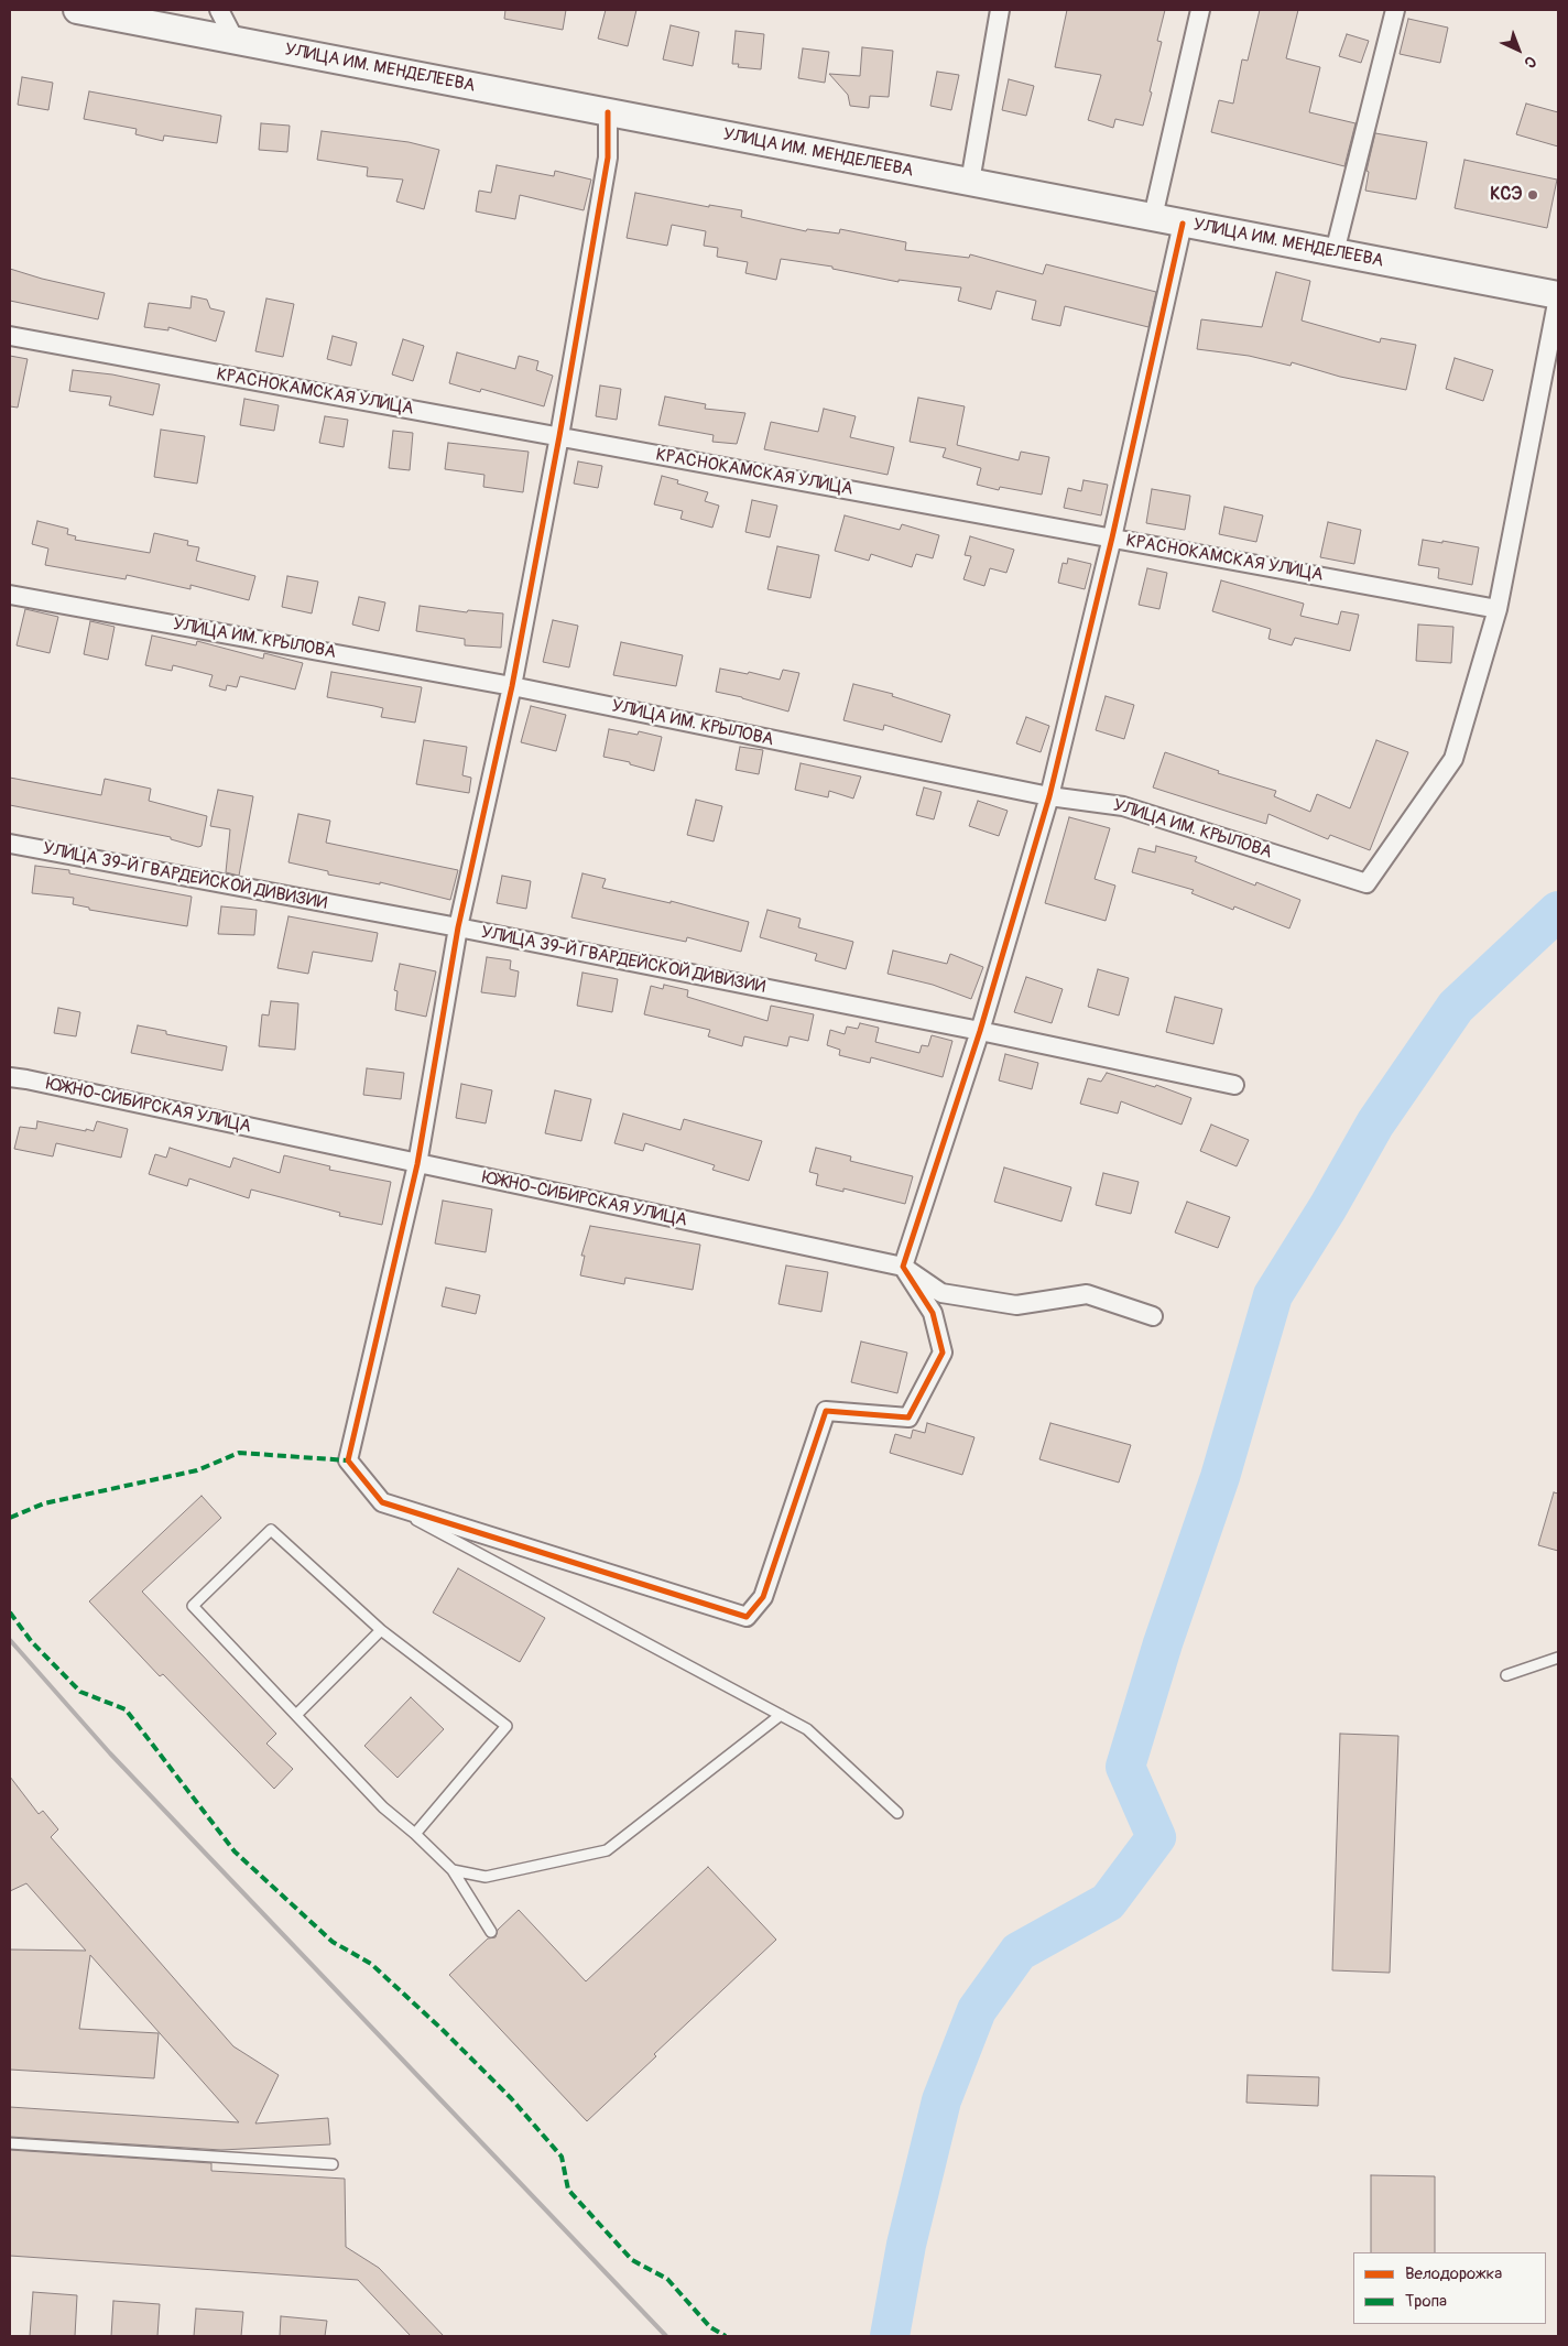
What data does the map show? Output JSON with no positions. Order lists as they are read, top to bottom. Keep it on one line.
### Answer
{"streets":{"main road":["УЛИЦА ИМ. МЕНДЕЛЕЕВА"],"street":["КРАСНОКАМСКАЯ УЛИЦА","УЛИЦА ИМ. КРЫЛОВА","УЛИЦА 39-Й ГВАРДЕЙСКОЙ ДИВИЗИИ","ЮЖНО-СИБИРСКАЯ УЛИЦА"]},"crossings":[["КРАСНОКАМСКАЯ УЛИЦА","УЛИЦА ИМ. КРЫЛОВА"]],"places":["КСЭ"],"legend":["Велодорожка","Тропа"],"north":"bottom right"}
